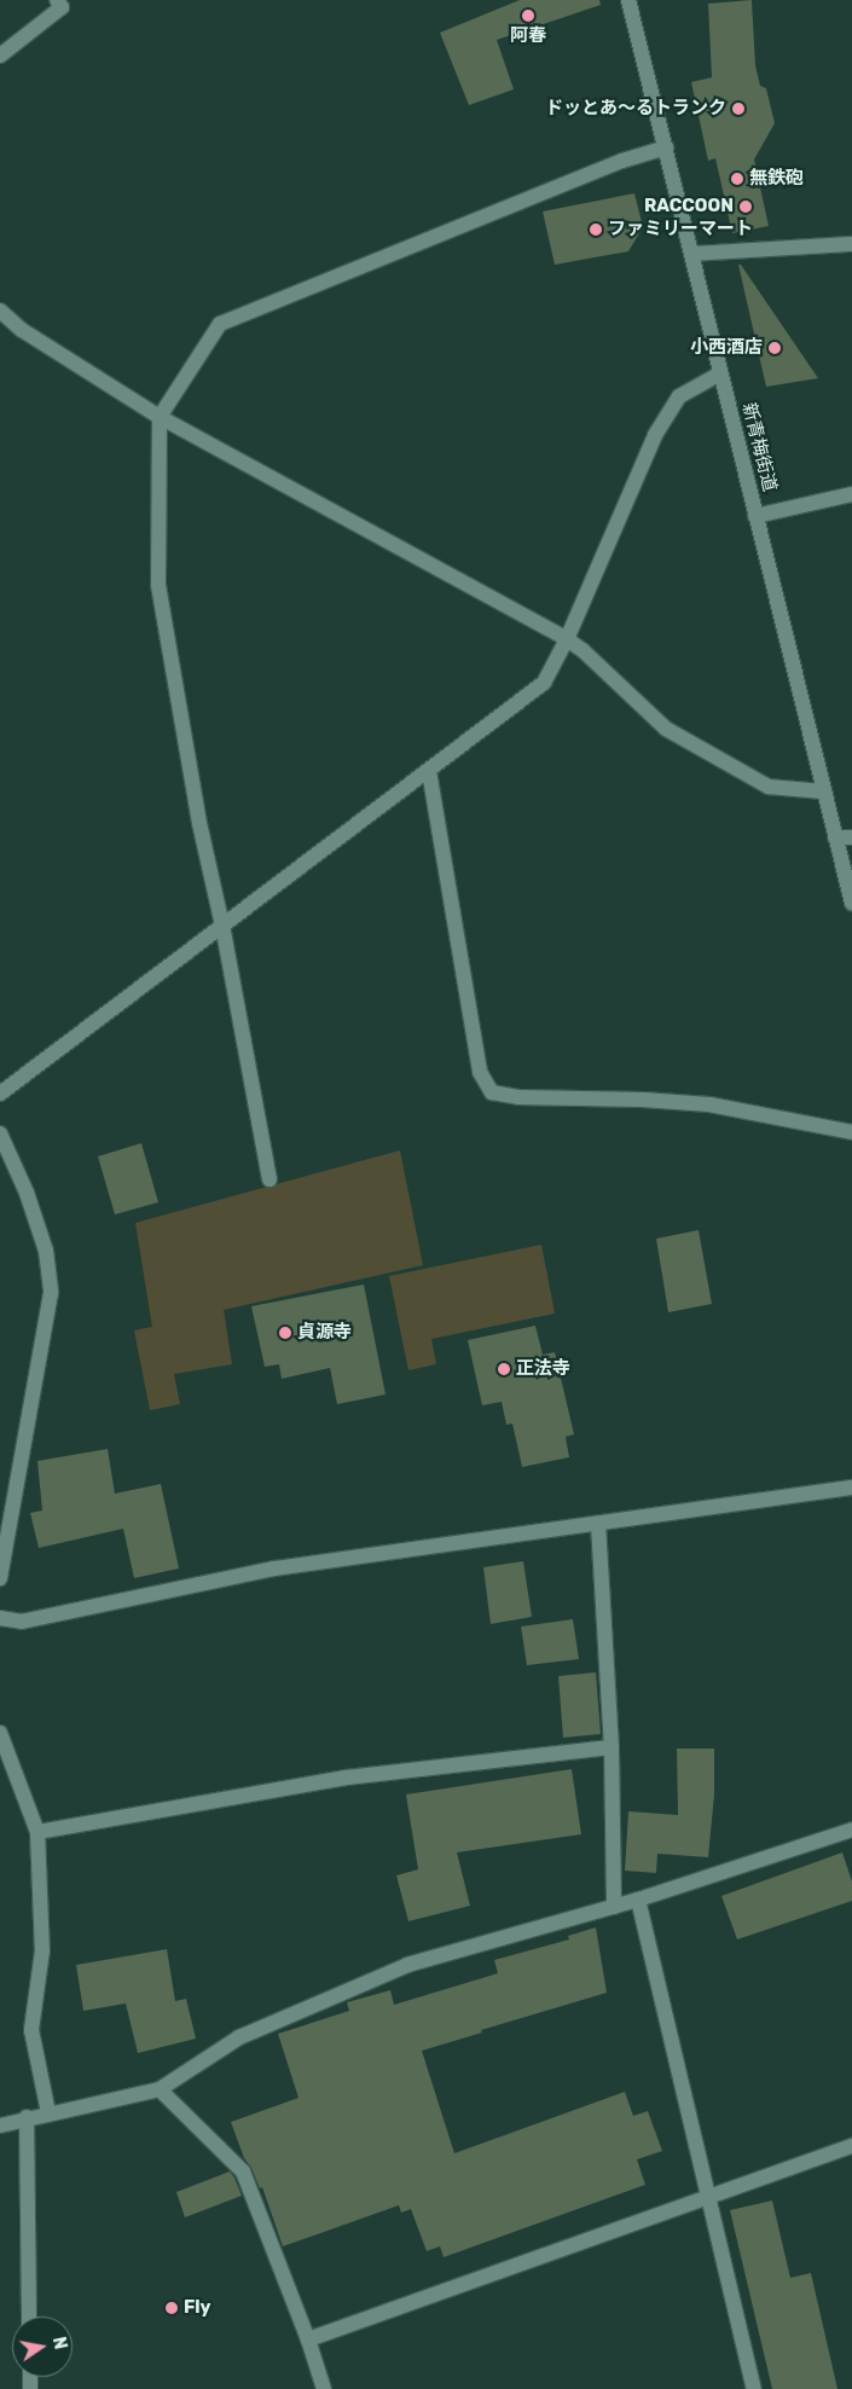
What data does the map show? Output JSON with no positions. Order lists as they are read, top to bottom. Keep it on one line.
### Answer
{"streets":{"street":["新青梅街道"]},"places":["阿春","ドッとあ～るトランク","無鉄砲","RACCOON","ファミリーマート","小西酒店","貞源寺","正法寺","Fly"],"north":"right"}
